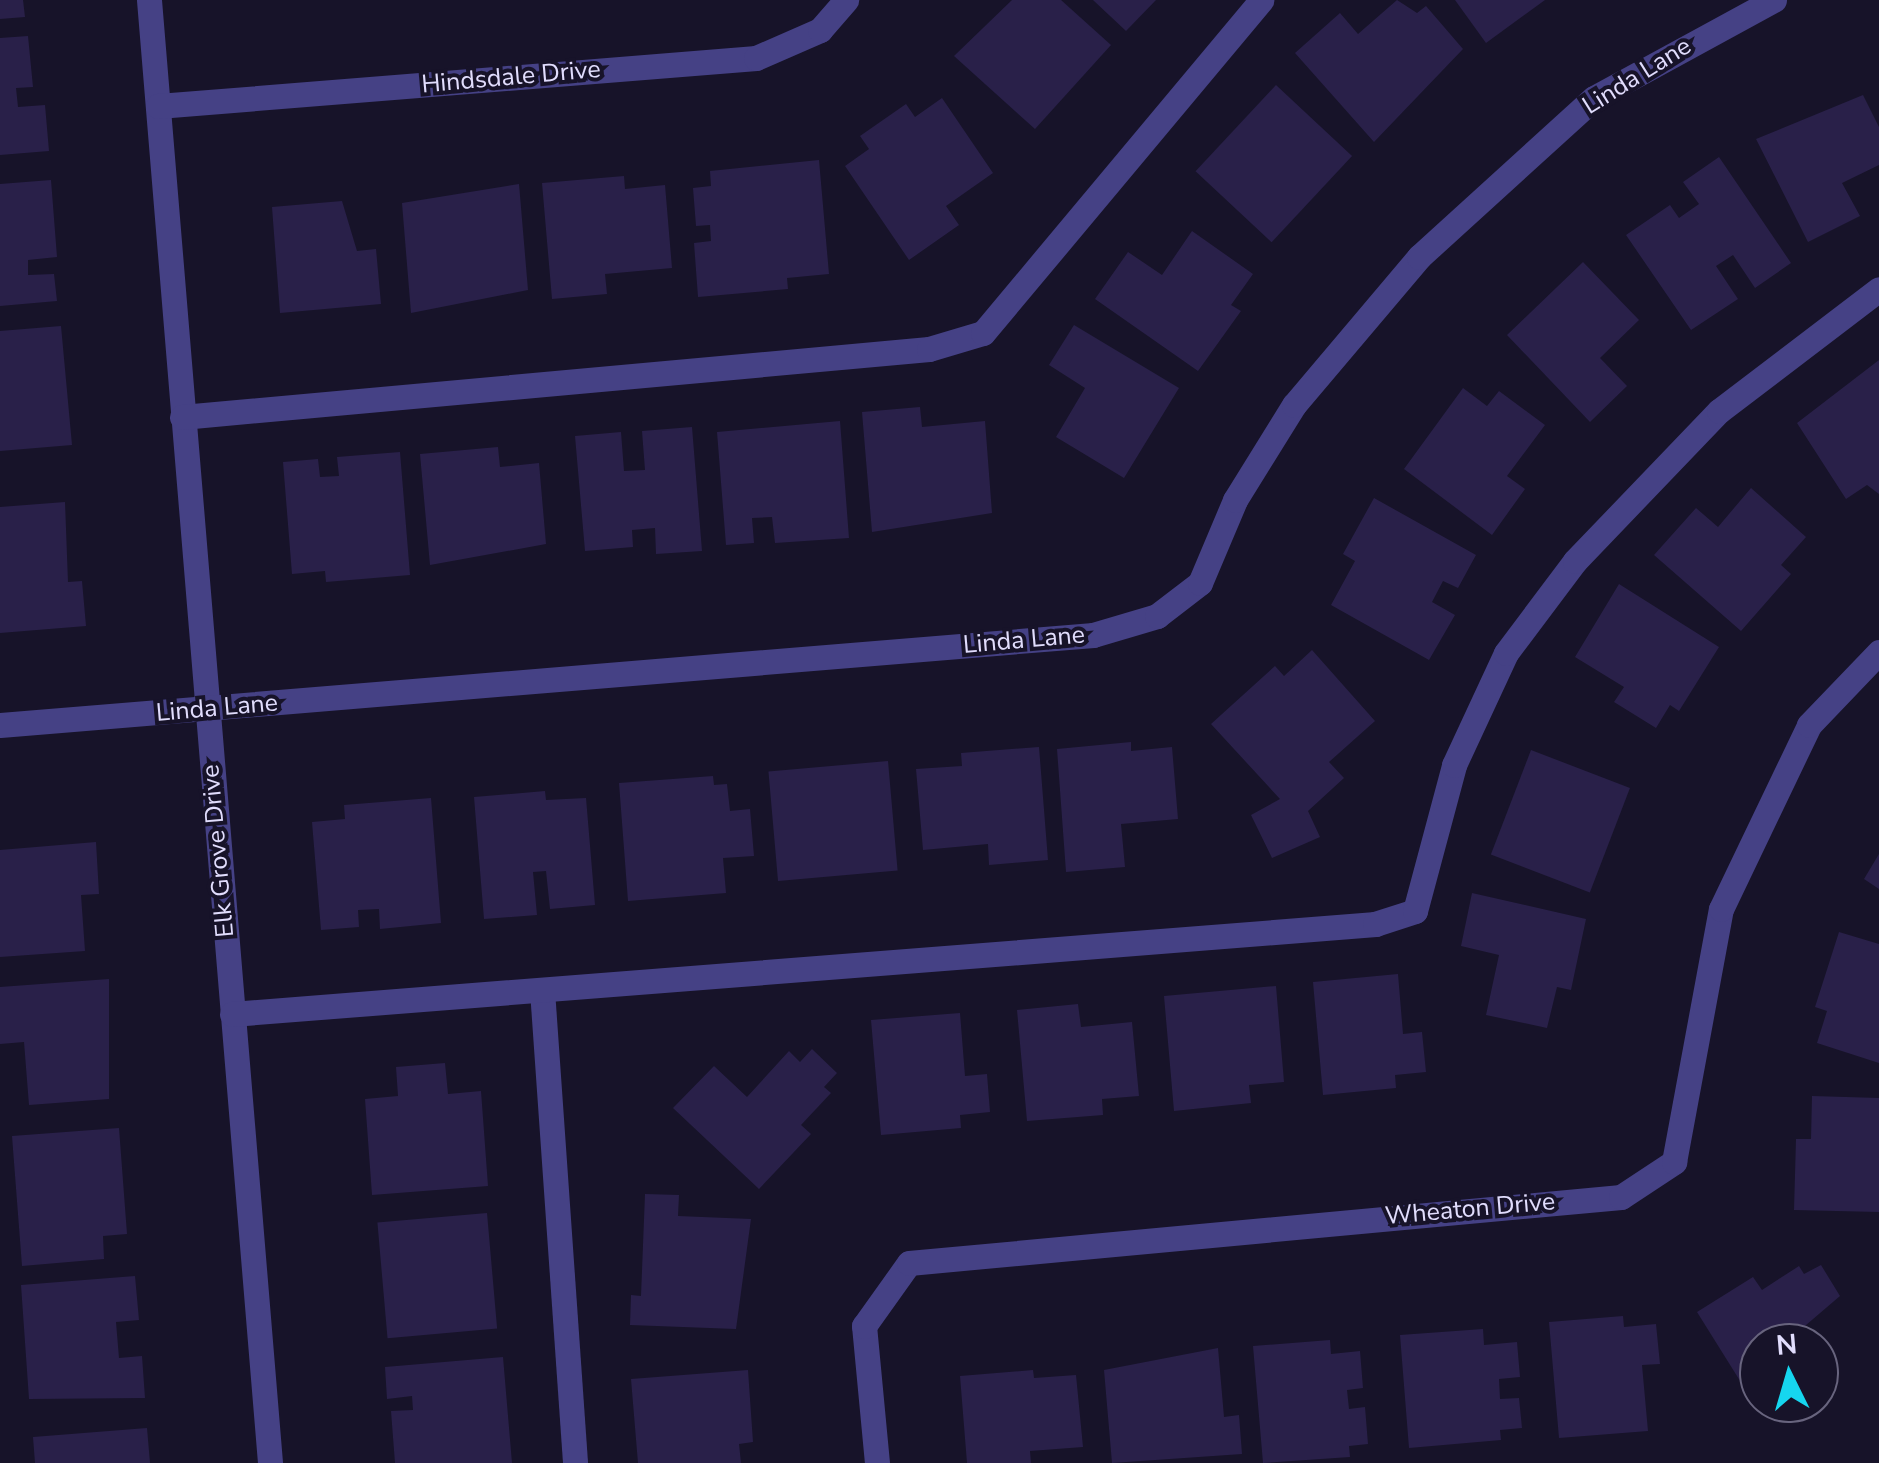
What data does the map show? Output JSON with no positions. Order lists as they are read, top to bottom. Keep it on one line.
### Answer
{"streets":{"street":["Linda Lane","Hindsdale Drive","Elk Grove Drive","Wheaton Drive"]},"crossings":[["Linda Lane","Elk Grove Drive"],["Hindsdale Drive","Elk Grove Drive"]],"north":"top"}
